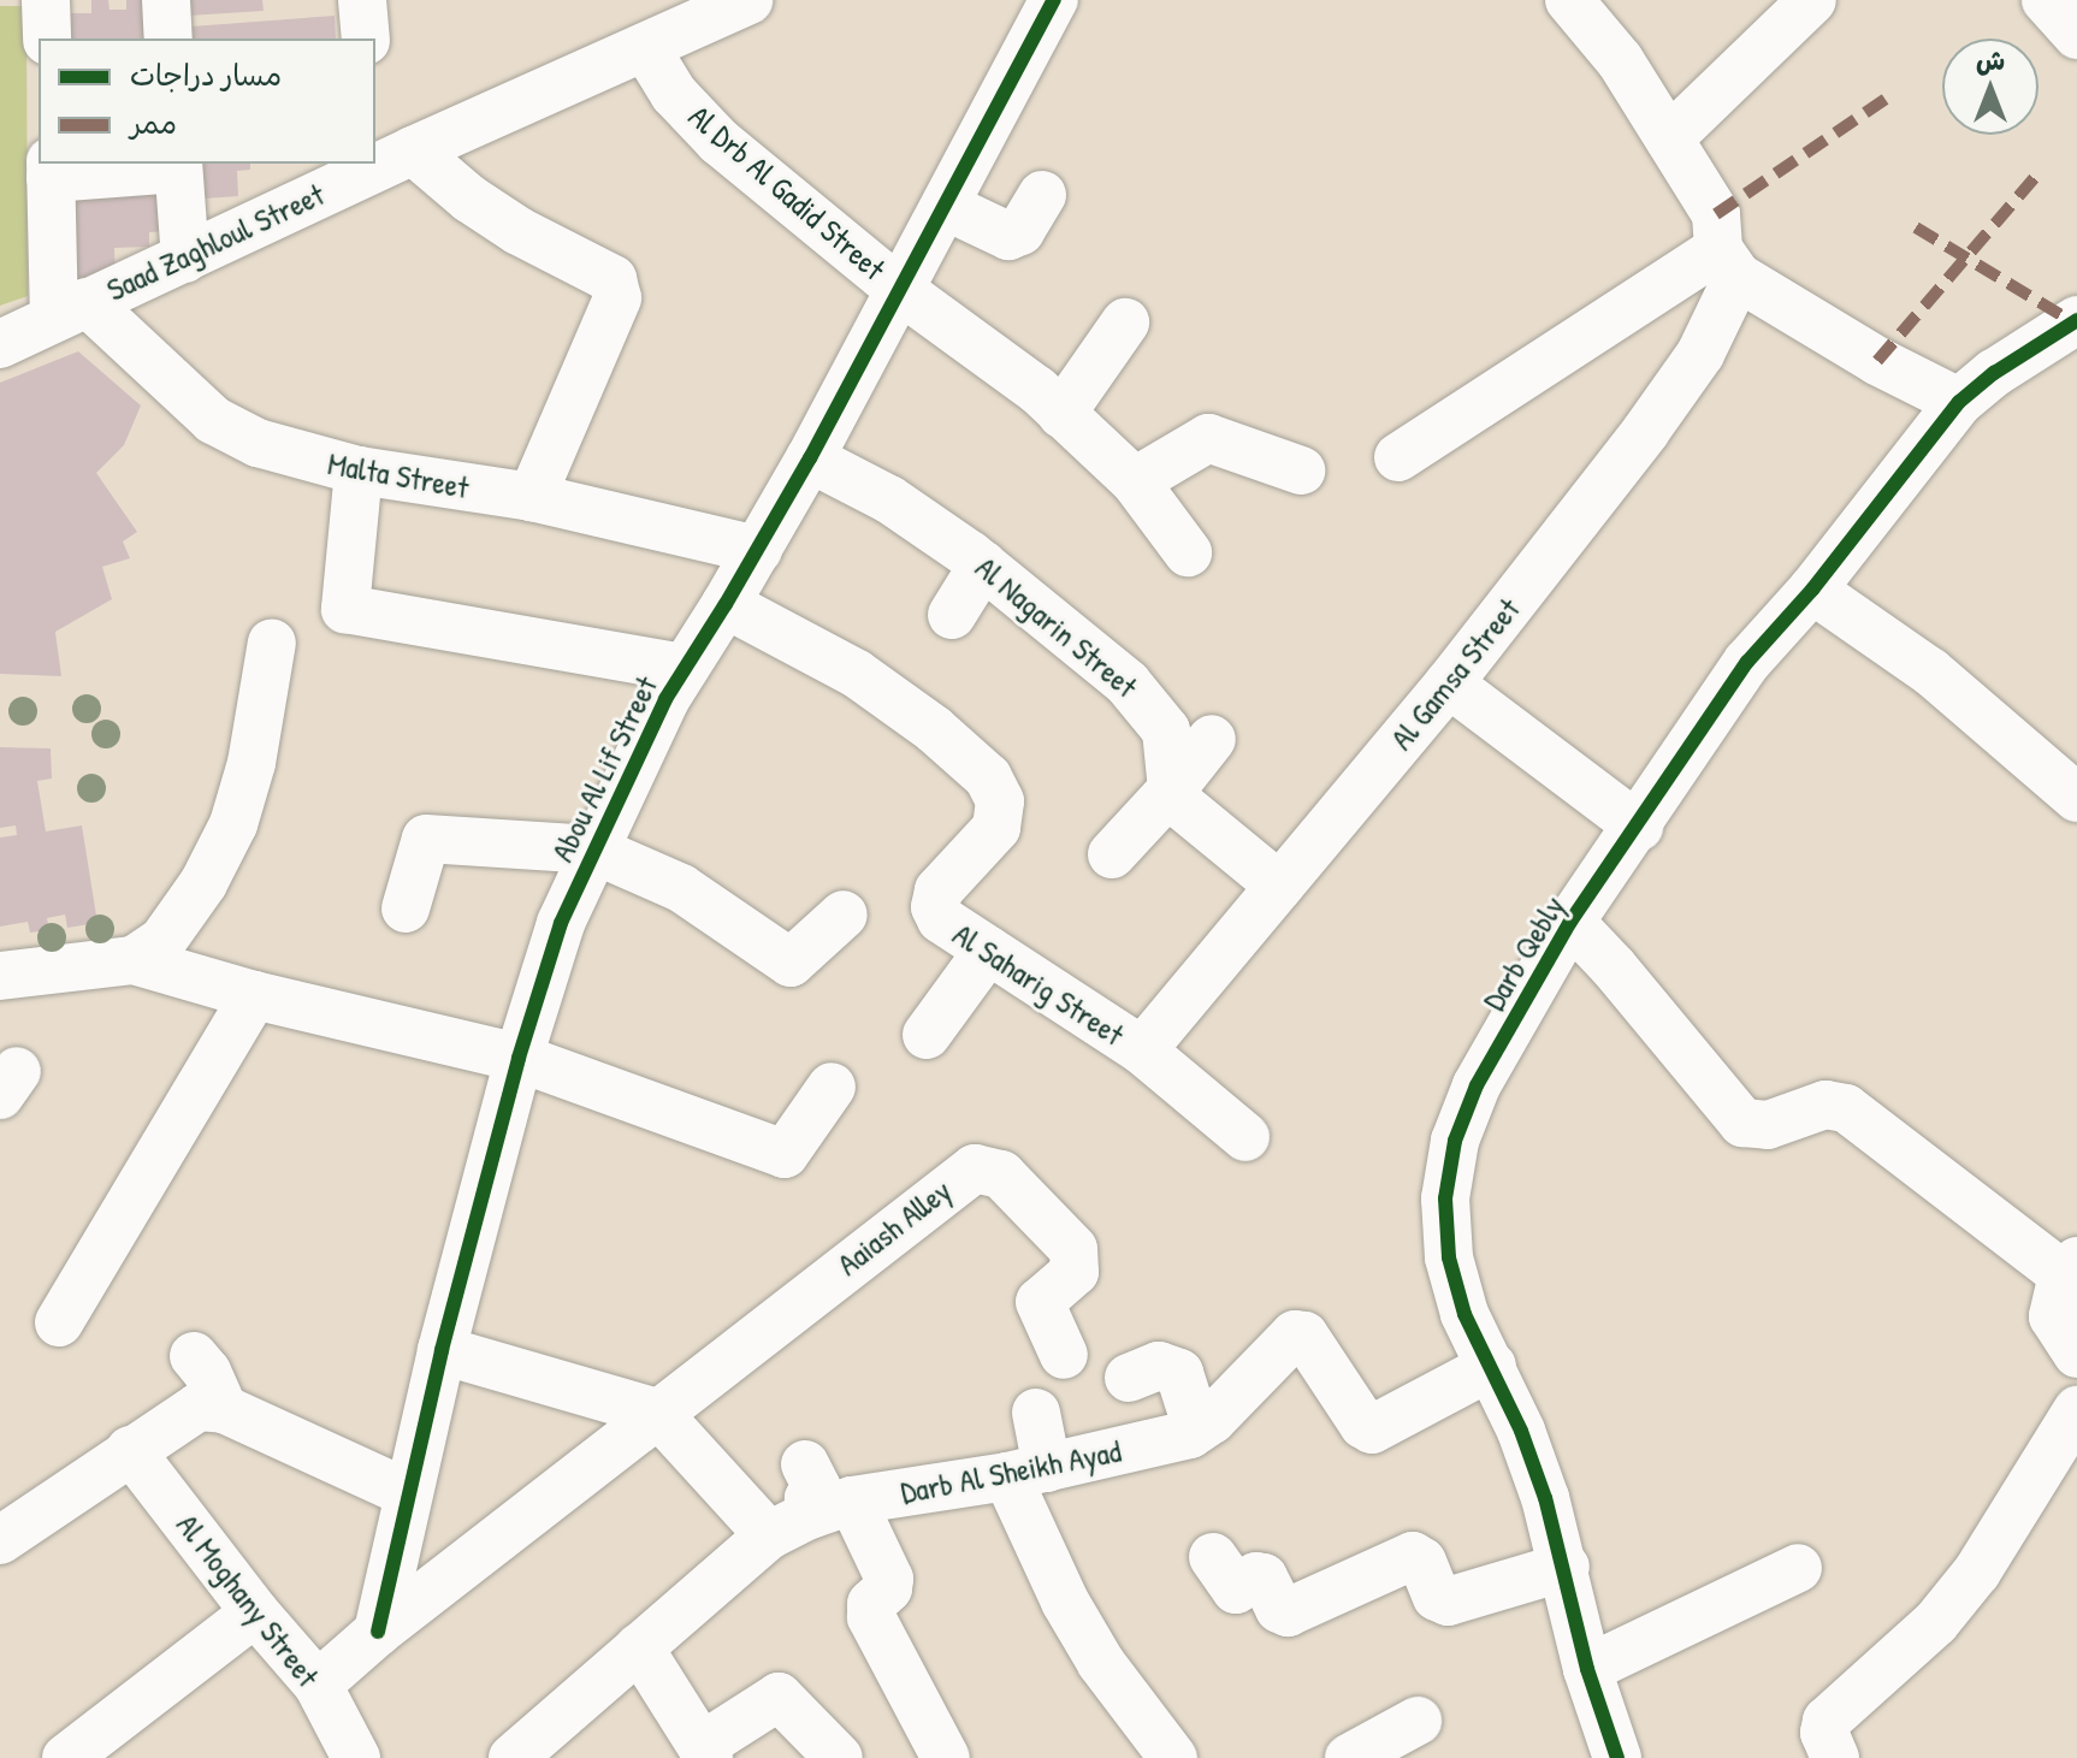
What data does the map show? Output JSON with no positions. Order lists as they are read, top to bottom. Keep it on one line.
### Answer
{"streets":{"street":["Al Drb Al Gadid Street","Saad Zaghloul Street","Malta Street","Al Nagarin Street","Al Gamsa Street","Abou Al Lif Street","Darb Qebly","Al Saharig Street","Aaiash Alley","Darb Al Sheikh Ayad","Al Moghany Street"]},"crossings":[["Al Drb Al Gadid Street","Saad Zaghloul Street"],["Al Drb Al Gadid Street","Abou Al Lif Street"],["Saad Zaghloul Street","Malta Street"],["Malta Street","Abou Al Lif Street"],["Al Nagarin Street","Abou Al Lif Street"],["Al Gamsa Street","Al Saharig Street"],["Abou Al Lif Street","Al Saharig Street"],["Darb Qebly","Darb Al Sheikh Ayad"]],"legend":["مسار دراجات","ممر"],"north":"top"}
